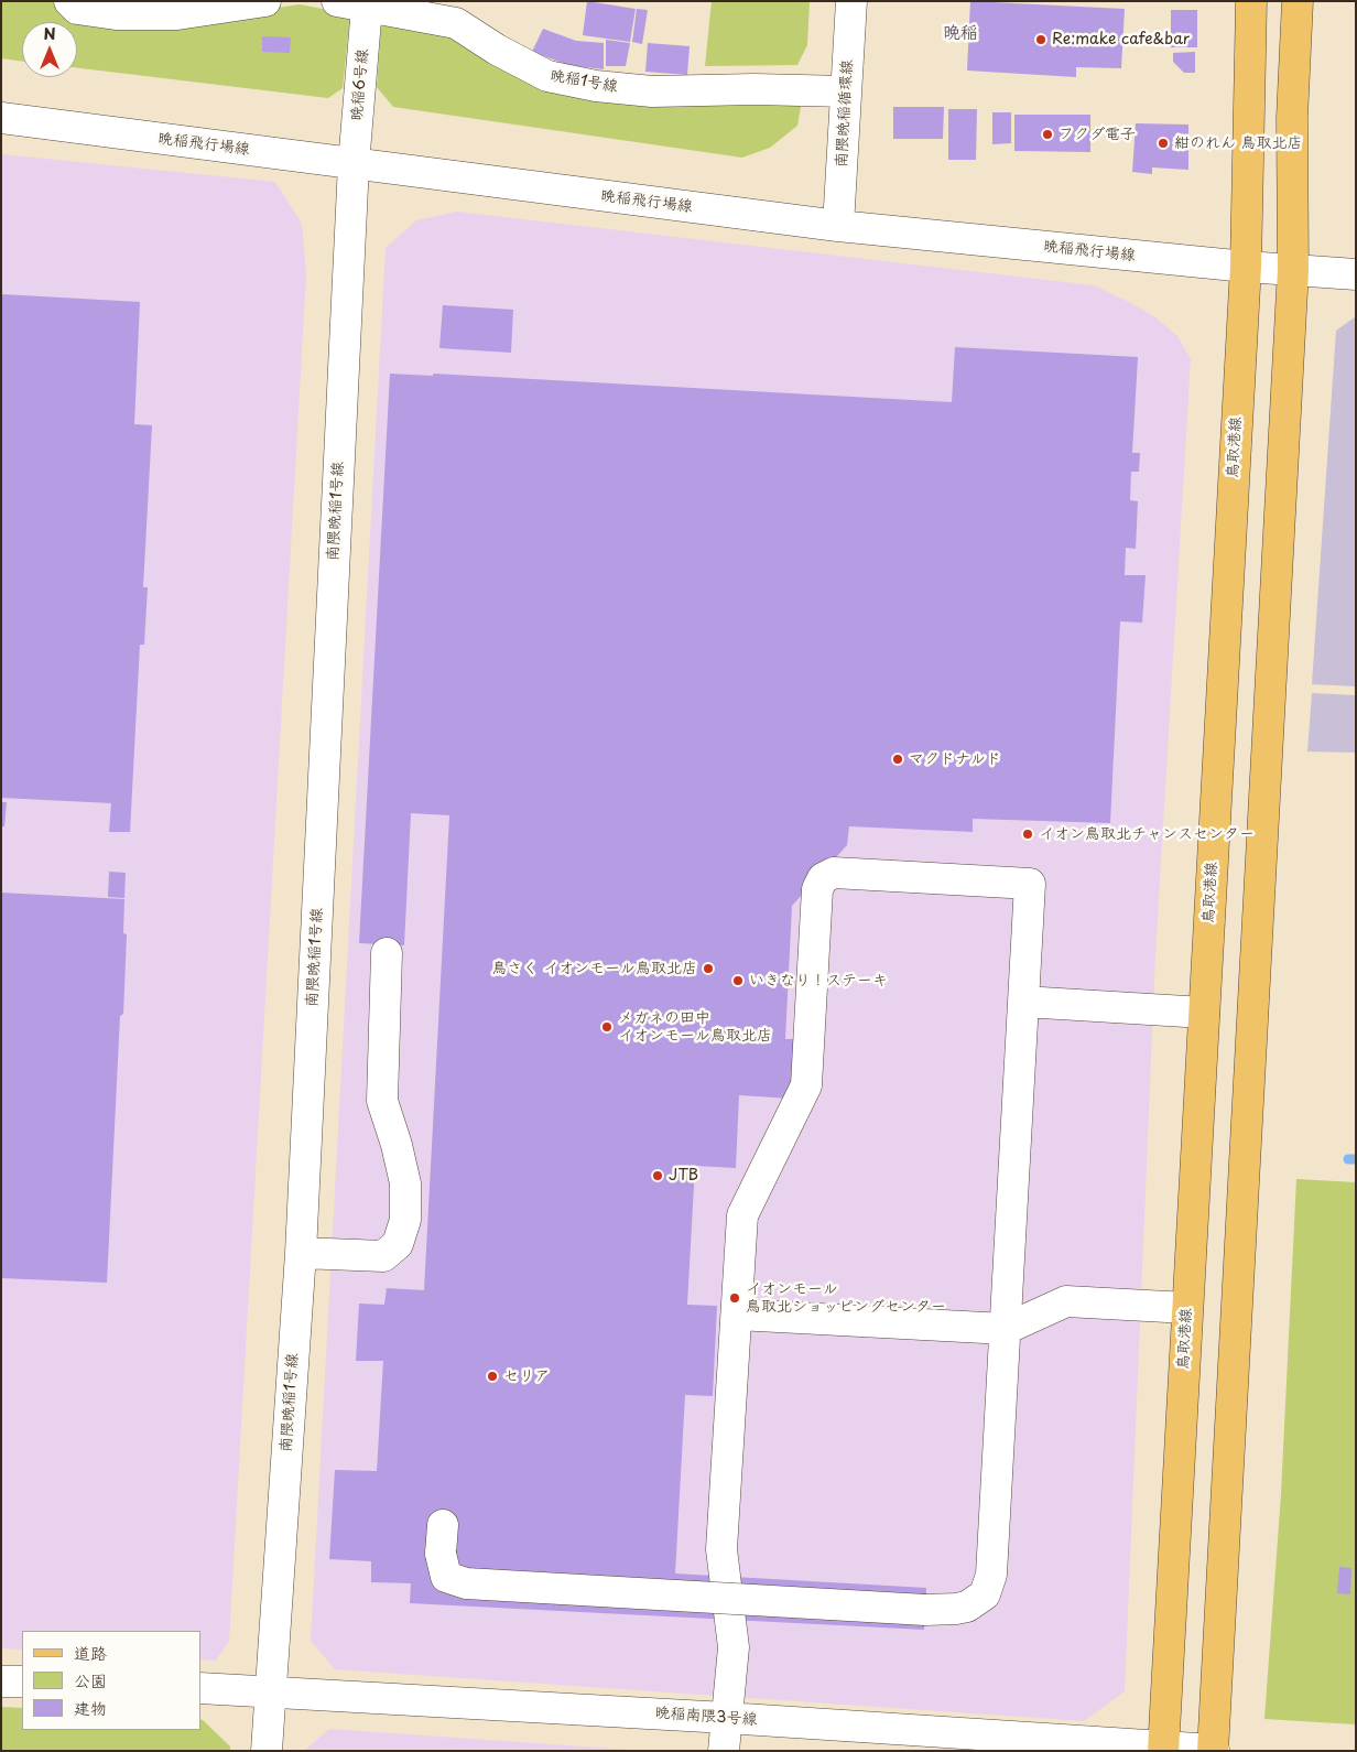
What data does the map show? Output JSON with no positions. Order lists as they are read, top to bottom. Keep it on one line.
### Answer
{"streets":{"main road":["鳥取港線"],"street":["晩稲1号線","晩稲6号線","南隈晩稲循環線","晩稲飛行場線","南隈晩稲1号線","晩稲南隈3号線"]},"crossings":[["晩稲1号線","晩稲6号線"],["晩稲1号線","南隈晩稲循環線"],["晩稲6号線","晩稲飛行場線"],["晩稲6号線","南隈晩稲1号線"],["南隈晩稲循環線","晩稲飛行場線"],["晩稲飛行場線","鳥取港線"],["晩稲飛行場線","南隈晩稲1号線"],["鳥取港線","晩稲南隈3号線"],["南隈晩稲1号線","晩稲南隈3号線"]],"districts":["晩稲"],"places":["Re:make cafe&bar","フクダ電子","紺のれん 鳥取北店","マクドナルド","イオン鳥取北チャンスセンター","鳥さく イオンモール鳥取北店","いきなり！ステーキ","メガネの田中 イオンモール鳥取北店","JTB","イオンモール 鳥取北ショッピングセンター","セリア"],"legend":["道路","公園","建物"],"north":"top"}
